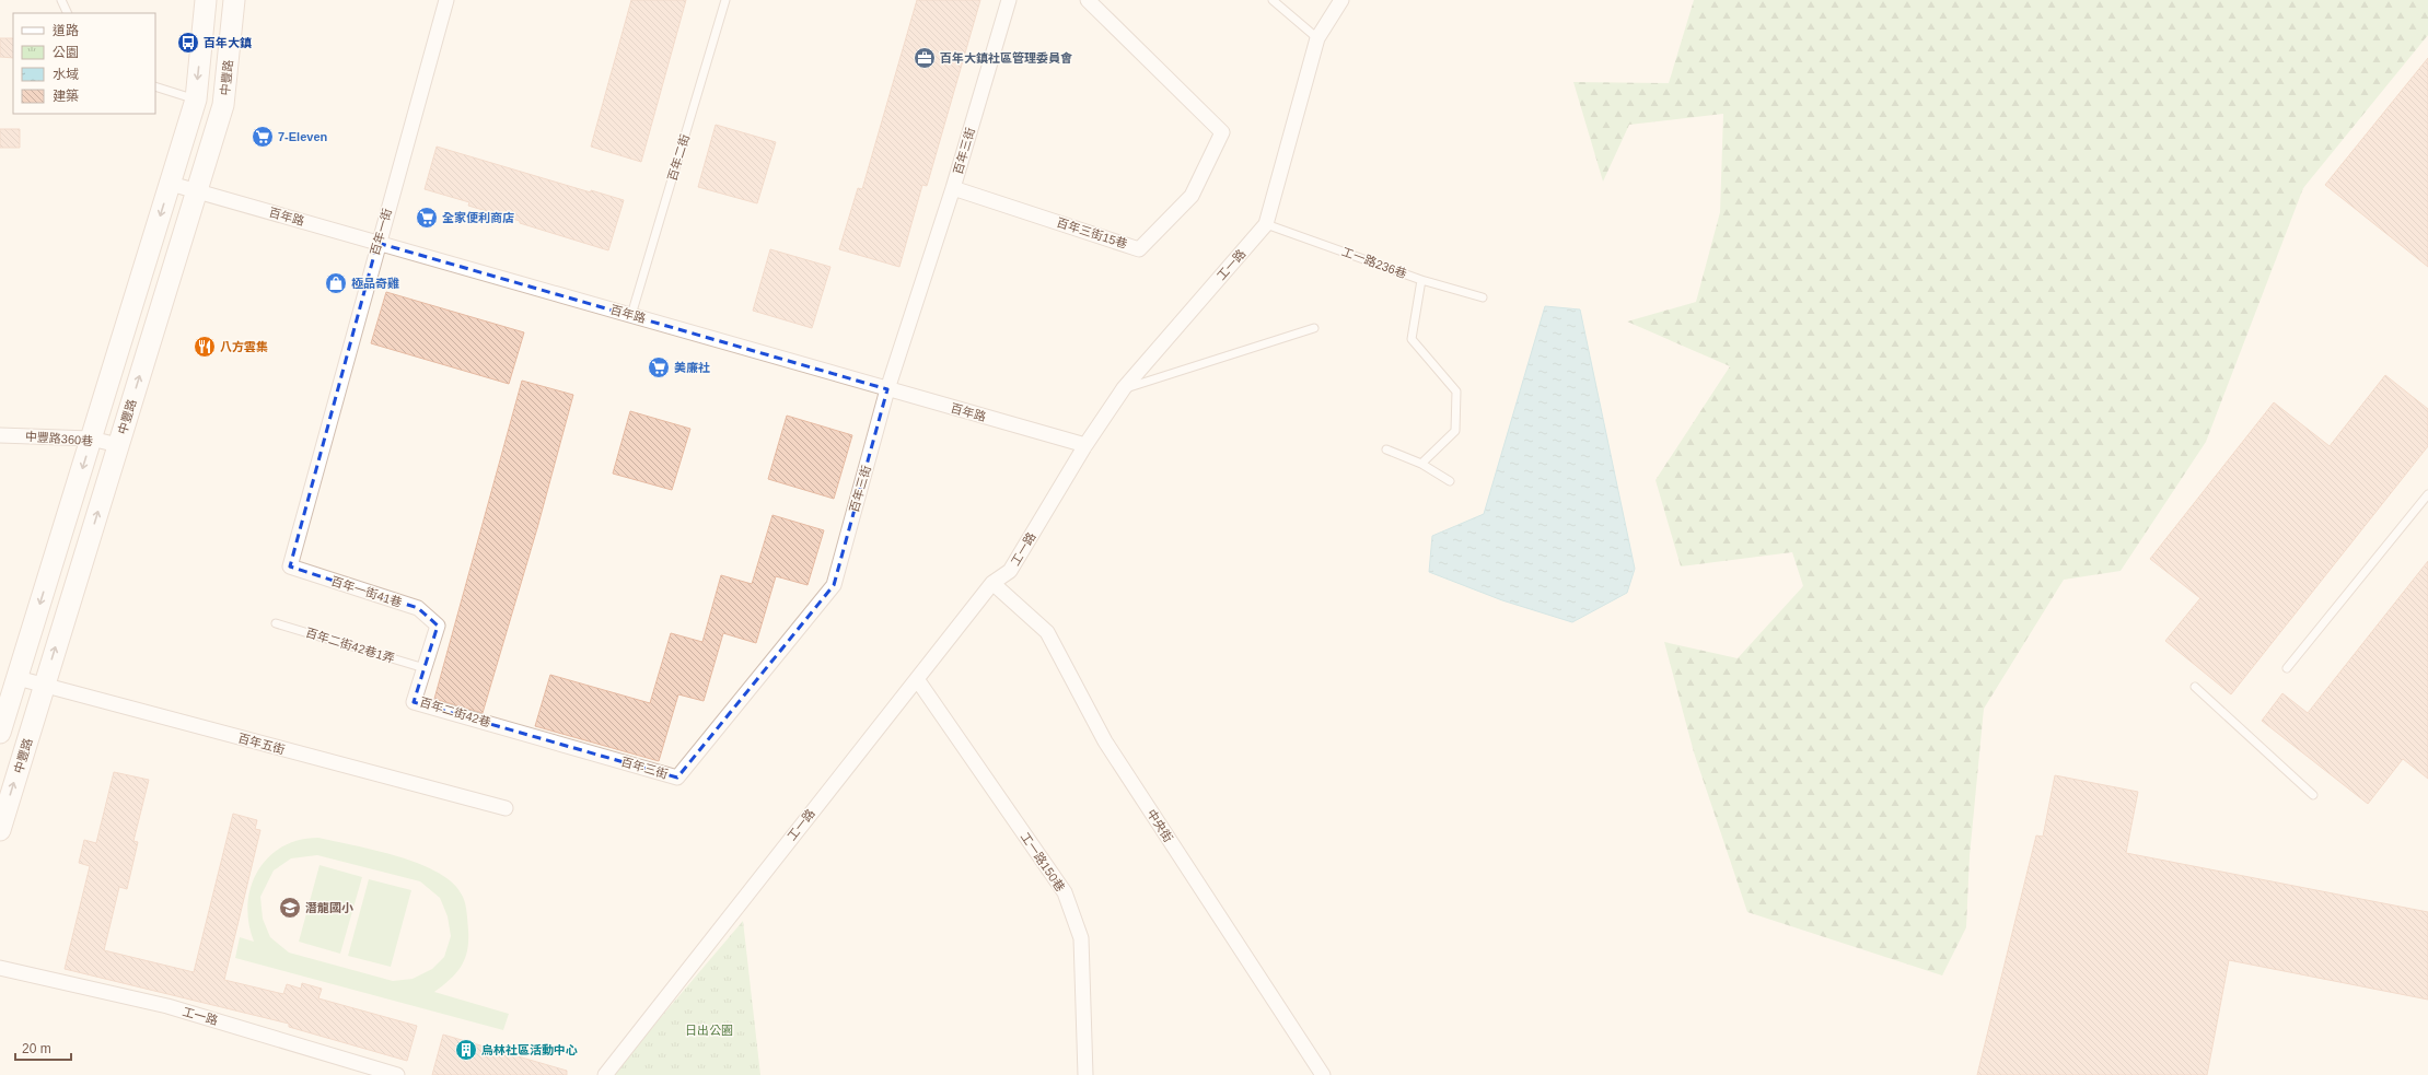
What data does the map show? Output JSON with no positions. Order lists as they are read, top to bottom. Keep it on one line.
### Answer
{"streets":{"main road":["中豐路"],"street":["百年三街","百年路","百年一街","百年三街15巷","工一路","中豐路360巷","百年一街41巷","百年二街42巷","百年五街","中央街","工一路150巷"],"lane":["百年二街","工一路236巷","百年二街42巷1弄"]},"crossings":[["中豐路","百年路"],["中豐路","中豐路360巷"],["中豐路","百年五街"],["百年三街","百年路"],["百年三街","百年三街15巷"],["百年三街","百年二街42巷"],["百年二街","百年路"],["百年路","百年一街"],["百年路","工一路"],["百年一街","百年一街41巷"],["工一路236巷","工一路"],["工一路","中央街"],["工一路","工一路150巷"],["百年一街41巷","百年二街42巷"],["百年二街42巷1弄","百年二街42巷"]],"parks":["日出公園"],"places":{"bus stop":["百年大鎮"],"office":["百年大鎮社區管理委員會"],"supermarket":["7-Eleven","全家便利商店","美廉社"],"shop":["極品奇雞"],"restaurant":["八方雲集"],"school or university":["潛龍國小"],"building":["烏林社區活動中心"]},"legend":["道路","公園","水域","建築"],"scale_bar":"20 m"}
